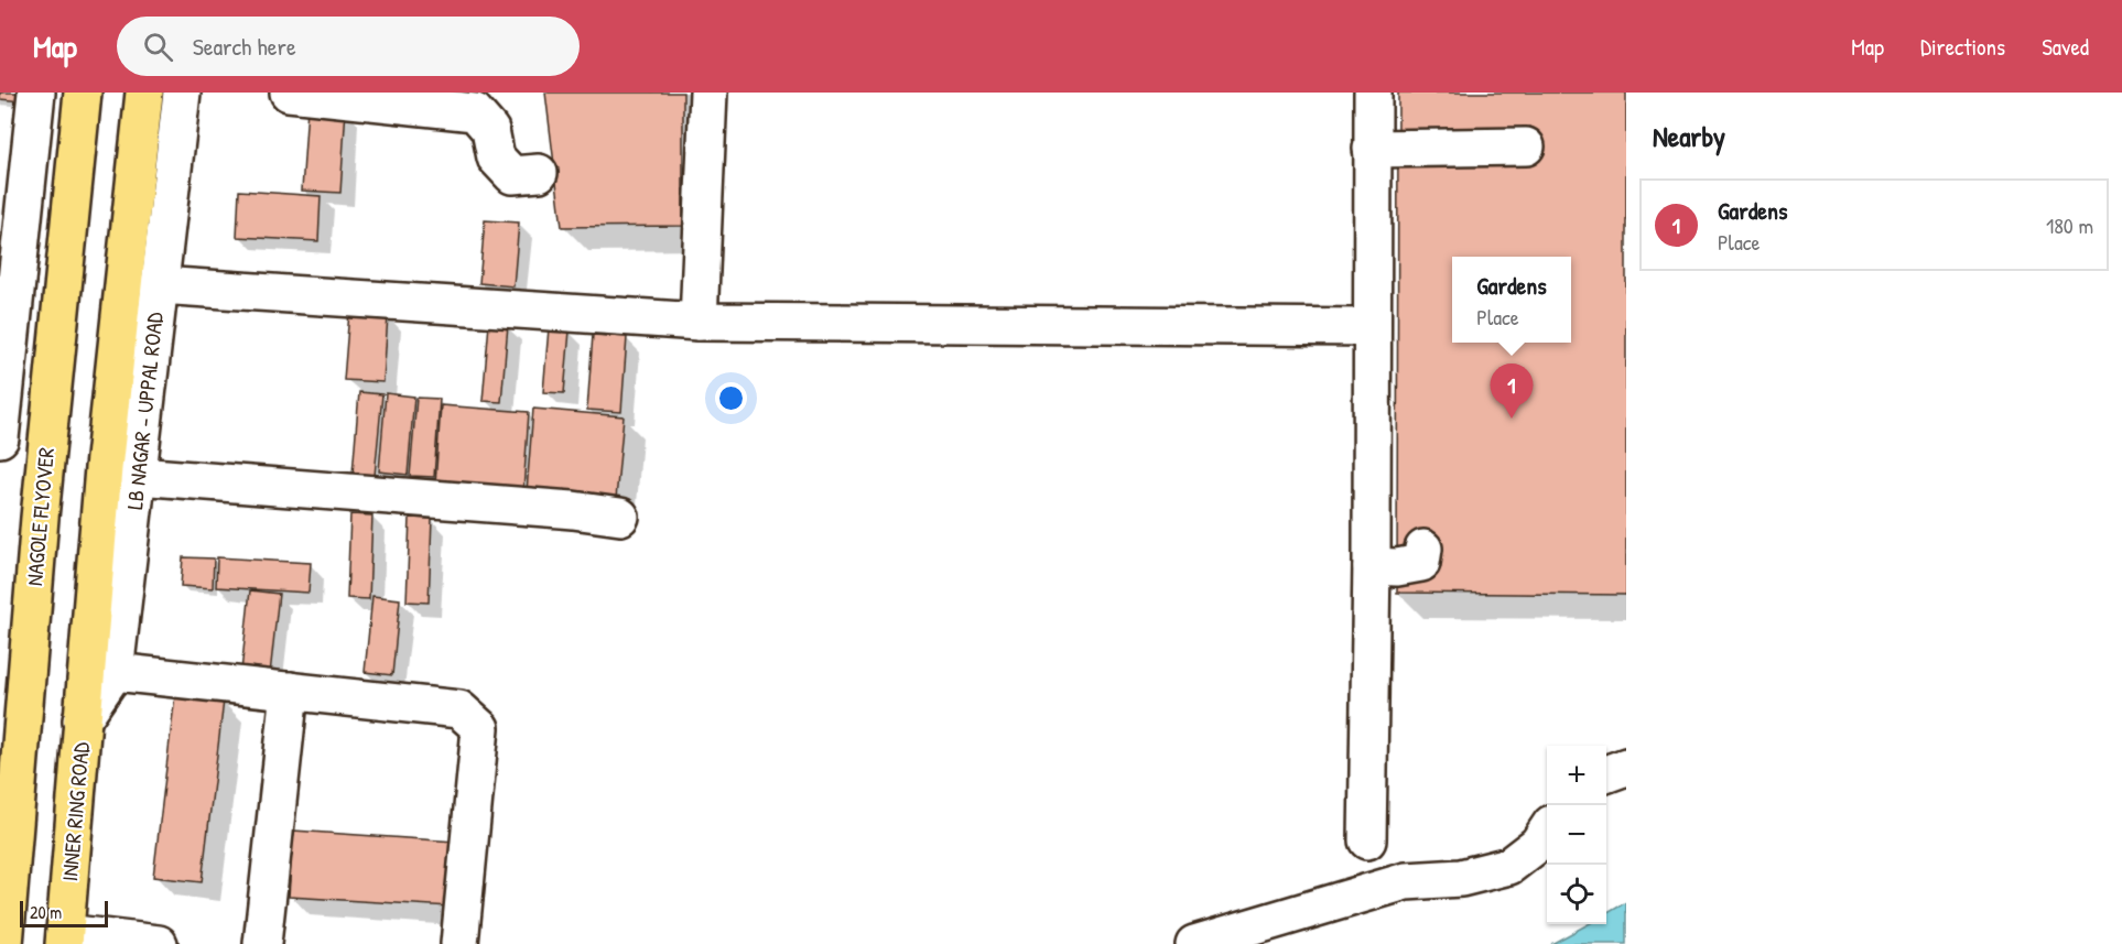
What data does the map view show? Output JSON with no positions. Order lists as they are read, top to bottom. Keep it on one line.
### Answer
{"streets":{"highway":["NAGOLE FLYOVER","INNER RING ROAD"],"street":["LB NAGAR - UPPAL ROAD"]},"crossings":[["LB NAGAR - UPPAL ROAD","INNER RING ROAD"]],"scale_bar":"20 m","page":{"header":"Map","search":"Search here","nav":["Map","Directions","Saved"],"heading":"Nearby","list":[{"mark":"1","name":"Gardens","note":"Place","value":"180 m"}],"popup":["Gardens","Place"],"pins":"1","map_buttons":["+","−"],"scale":"20 m"}}
